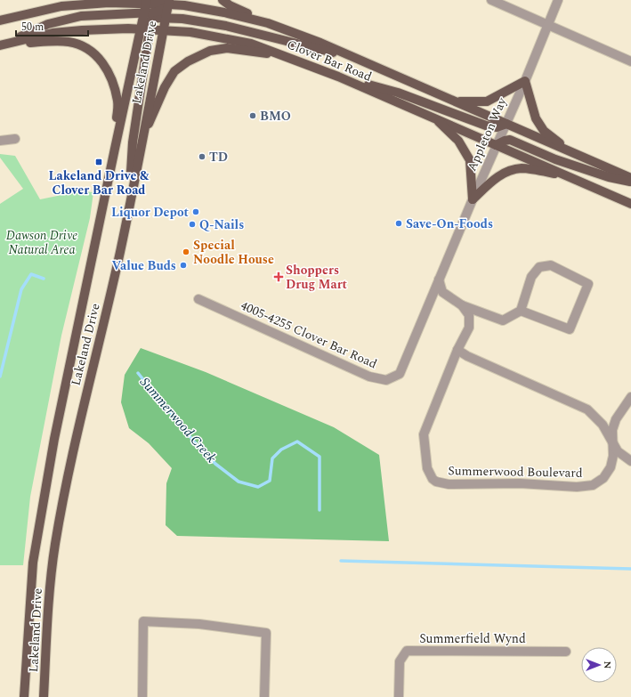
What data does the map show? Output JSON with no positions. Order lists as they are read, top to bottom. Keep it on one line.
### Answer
{"streets":{"main road":["Clover Bar Road","Lakeland Drive"],"street":["Appleton Way","4005-4255 Clover Bar Road","Summerwood Boulevard","Summerfield Wynd"]},"crossings":[["Clover Bar Road","Lakeland Drive"],["Clover Bar Road","Appleton Way"],["Appleton Way","4005-4255 Clover Bar Road"]],"water":["Summerwood Creek"],"parks":["Dawson Drive Natural Area"],"places":{"other":["BMO","TD","Liquor Depot","Save-On-Foods","Q-Nails","Special Noodle House","Value Buds"],"transit":["Lakeland Drive & Clover Bar Road"],"health":["Shoppers Drug Mart"]},"scale_bar":"50 m","north":"right"}
